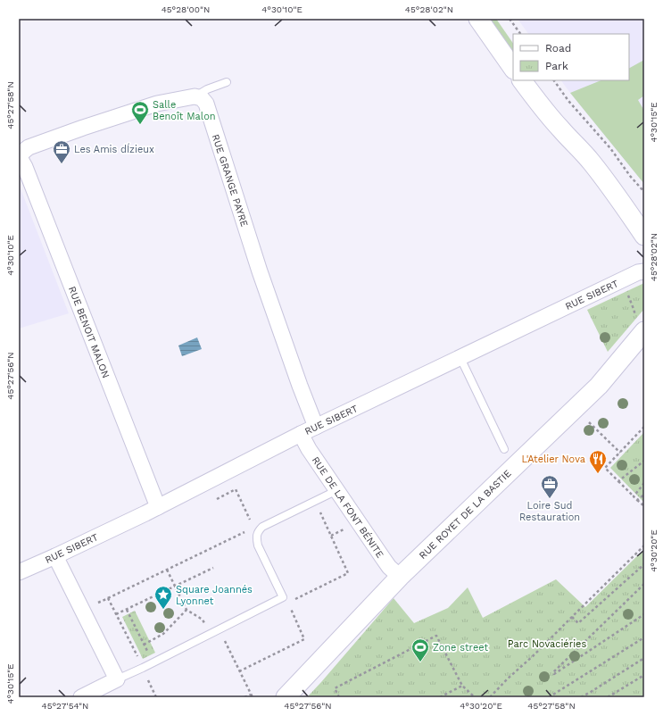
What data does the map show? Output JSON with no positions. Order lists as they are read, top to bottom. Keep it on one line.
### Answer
{"streets":{"street":["RUE GRANGE PAYRE","RUE SIBERT","RUE BENOIT MALON","RUE DE LA FONT BÉNITE","RUE ROYET DE LA BASTIE"]},"crossings":[["RUE GRANGE PAYRE","RUE SIBERT"],["RUE SIBERT","RUE BENOIT MALON"],["RUE SIBERT","RUE DE LA FONT BÉNITE"],["RUE DE LA FONT BÉNITE","RUE ROYET DE LA BASTIE"]],"parks":["Parc Novaciéries"],"places":{"sports":["Salle Benoît Malon","Zone street"],"office":["Les Amis dÍzieux","Loire Sud Restauration"],"restaurant":["L'Atelier Nova"],"place":["Square Joannés Lyonnet"]},"legend":["Road","Park"],"coordinates":["45°28'00\"N","4°30'10\"E","45°28'02\"N","45°27'58\"N","4°30'15\"E","45°27'56\"N","4°30'20\"E","45°27'54\"N"]}
